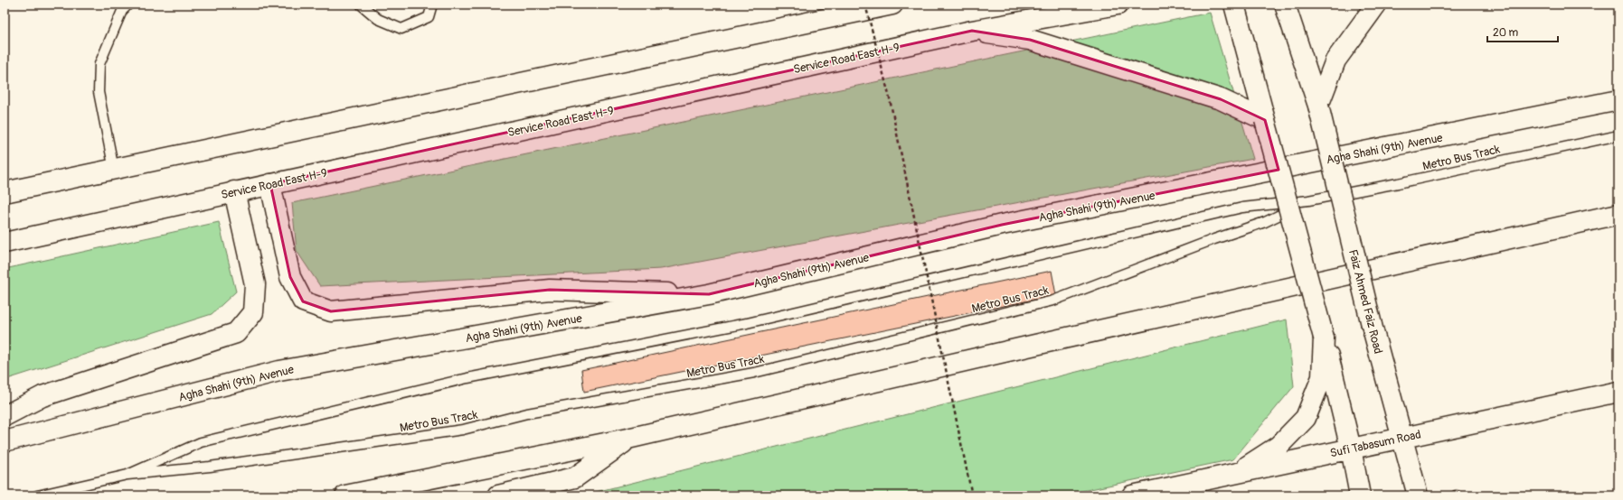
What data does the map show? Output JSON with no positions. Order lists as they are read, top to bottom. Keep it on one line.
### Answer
{"streets":{"main road":["Service Road East H-9","Agha Shahi (9th) Avenue","Faiz Ahmed Faiz Road","Sufi Tabasum Road"],"lane":["Metro Bus Track"]},"crossings":[["Faiz Ahmed Faiz Road","Sufi Tabasum Road"]],"scale_bar":"20 m"}
